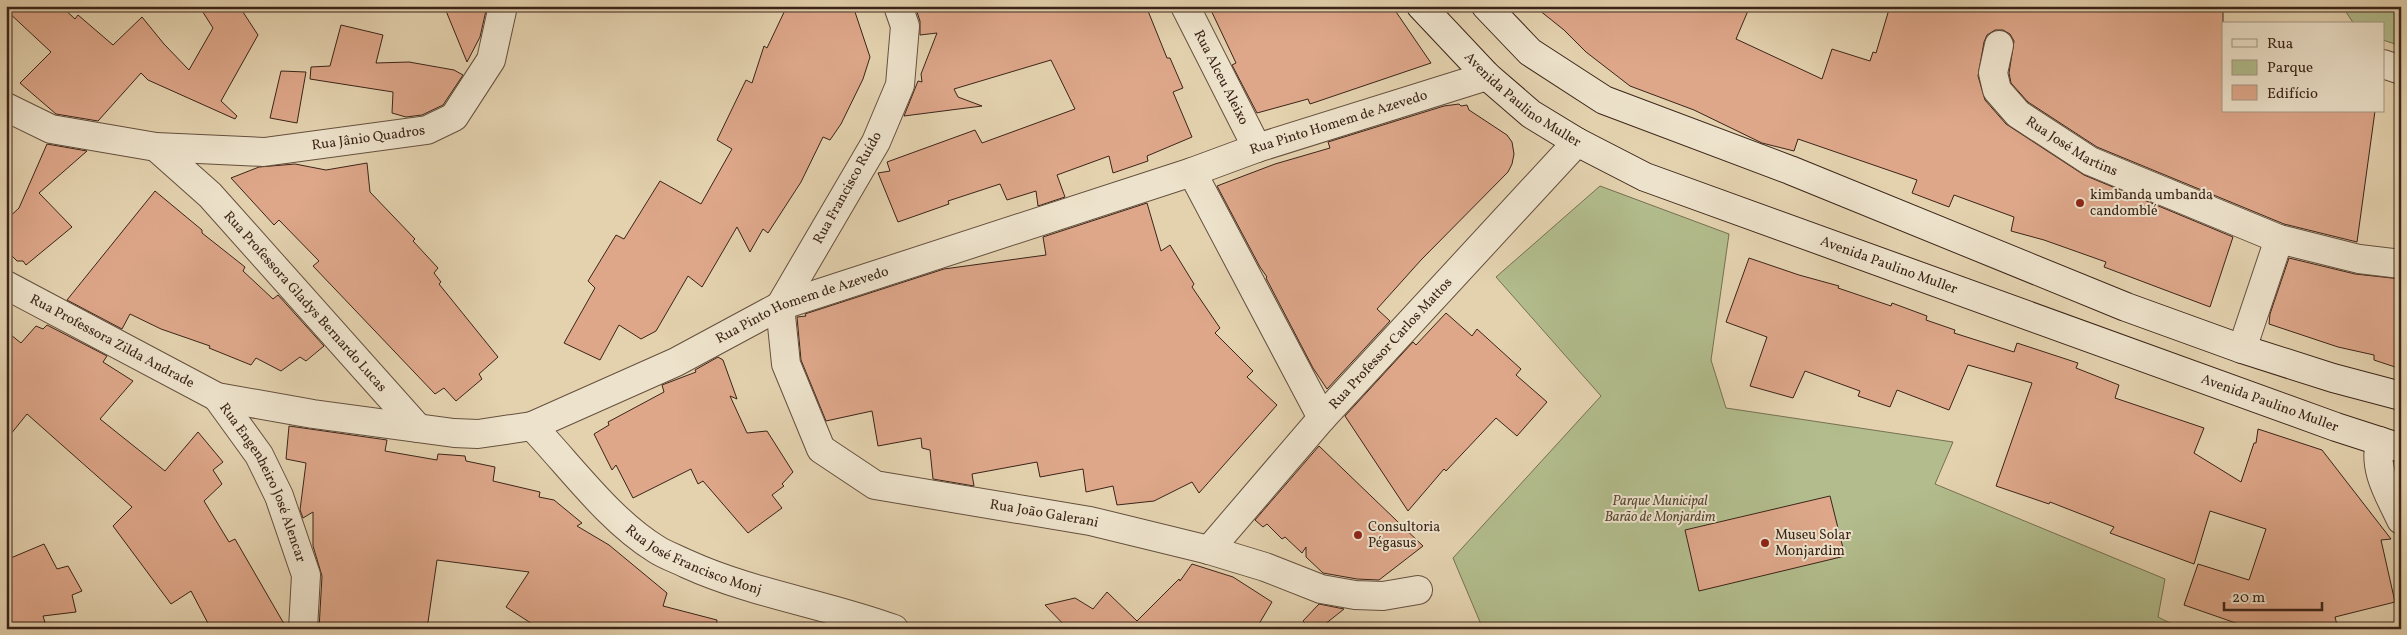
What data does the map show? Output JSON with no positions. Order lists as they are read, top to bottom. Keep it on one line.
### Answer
{"streets":{"street":["Rua Alceu Aleixo","Avenida Paulino Muller","Rua Pinto Homem de Azevedo","Rua Jânio Quadros","Rua José Martins","Rua Francisco Ruído","Rua Professora Gladys Bernardo Lucas","Rua Professora Zilda Andrade","Rua Professor Carlos Mattos","Rua Engenheiro José Alencar","Rua João Galerani","Rua José Francisco Monj"]},"crossings":[["Rua Alceu Aleixo","Rua Pinto Homem de Azevedo"],["Avenida Paulino Muller","Rua Pinto Homem de Azevedo"],["Avenida Paulino Muller","Rua Professor Carlos Mattos"],["Rua Pinto Homem de Azevedo","Rua Francisco Ruído"],["Rua Pinto Homem de Azevedo","Rua Professora Gladys Bernardo Lucas"],["Rua Pinto Homem de Azevedo","Rua João Galerani"],["Rua Pinto Homem de Azevedo","Rua José Francisco Monj"],["Rua Jânio Quadros","Rua Professora Gladys Bernardo Lucas"],["Rua Francisco Ruído","Rua João Galerani"],["Rua Professora Zilda Andrade","Rua Engenheiro José Alencar"],["Rua Professor Carlos Mattos","Rua João Galerani"]],"parks":["Parque Municipal Barão de Monjardim"],"places":["kimbanda umbanda candomblé","Consultoria Pégasus","Museu Solar Monjardim"],"legend":["Rua","Parque","Edifício"],"scale_bar":"20 m"}
